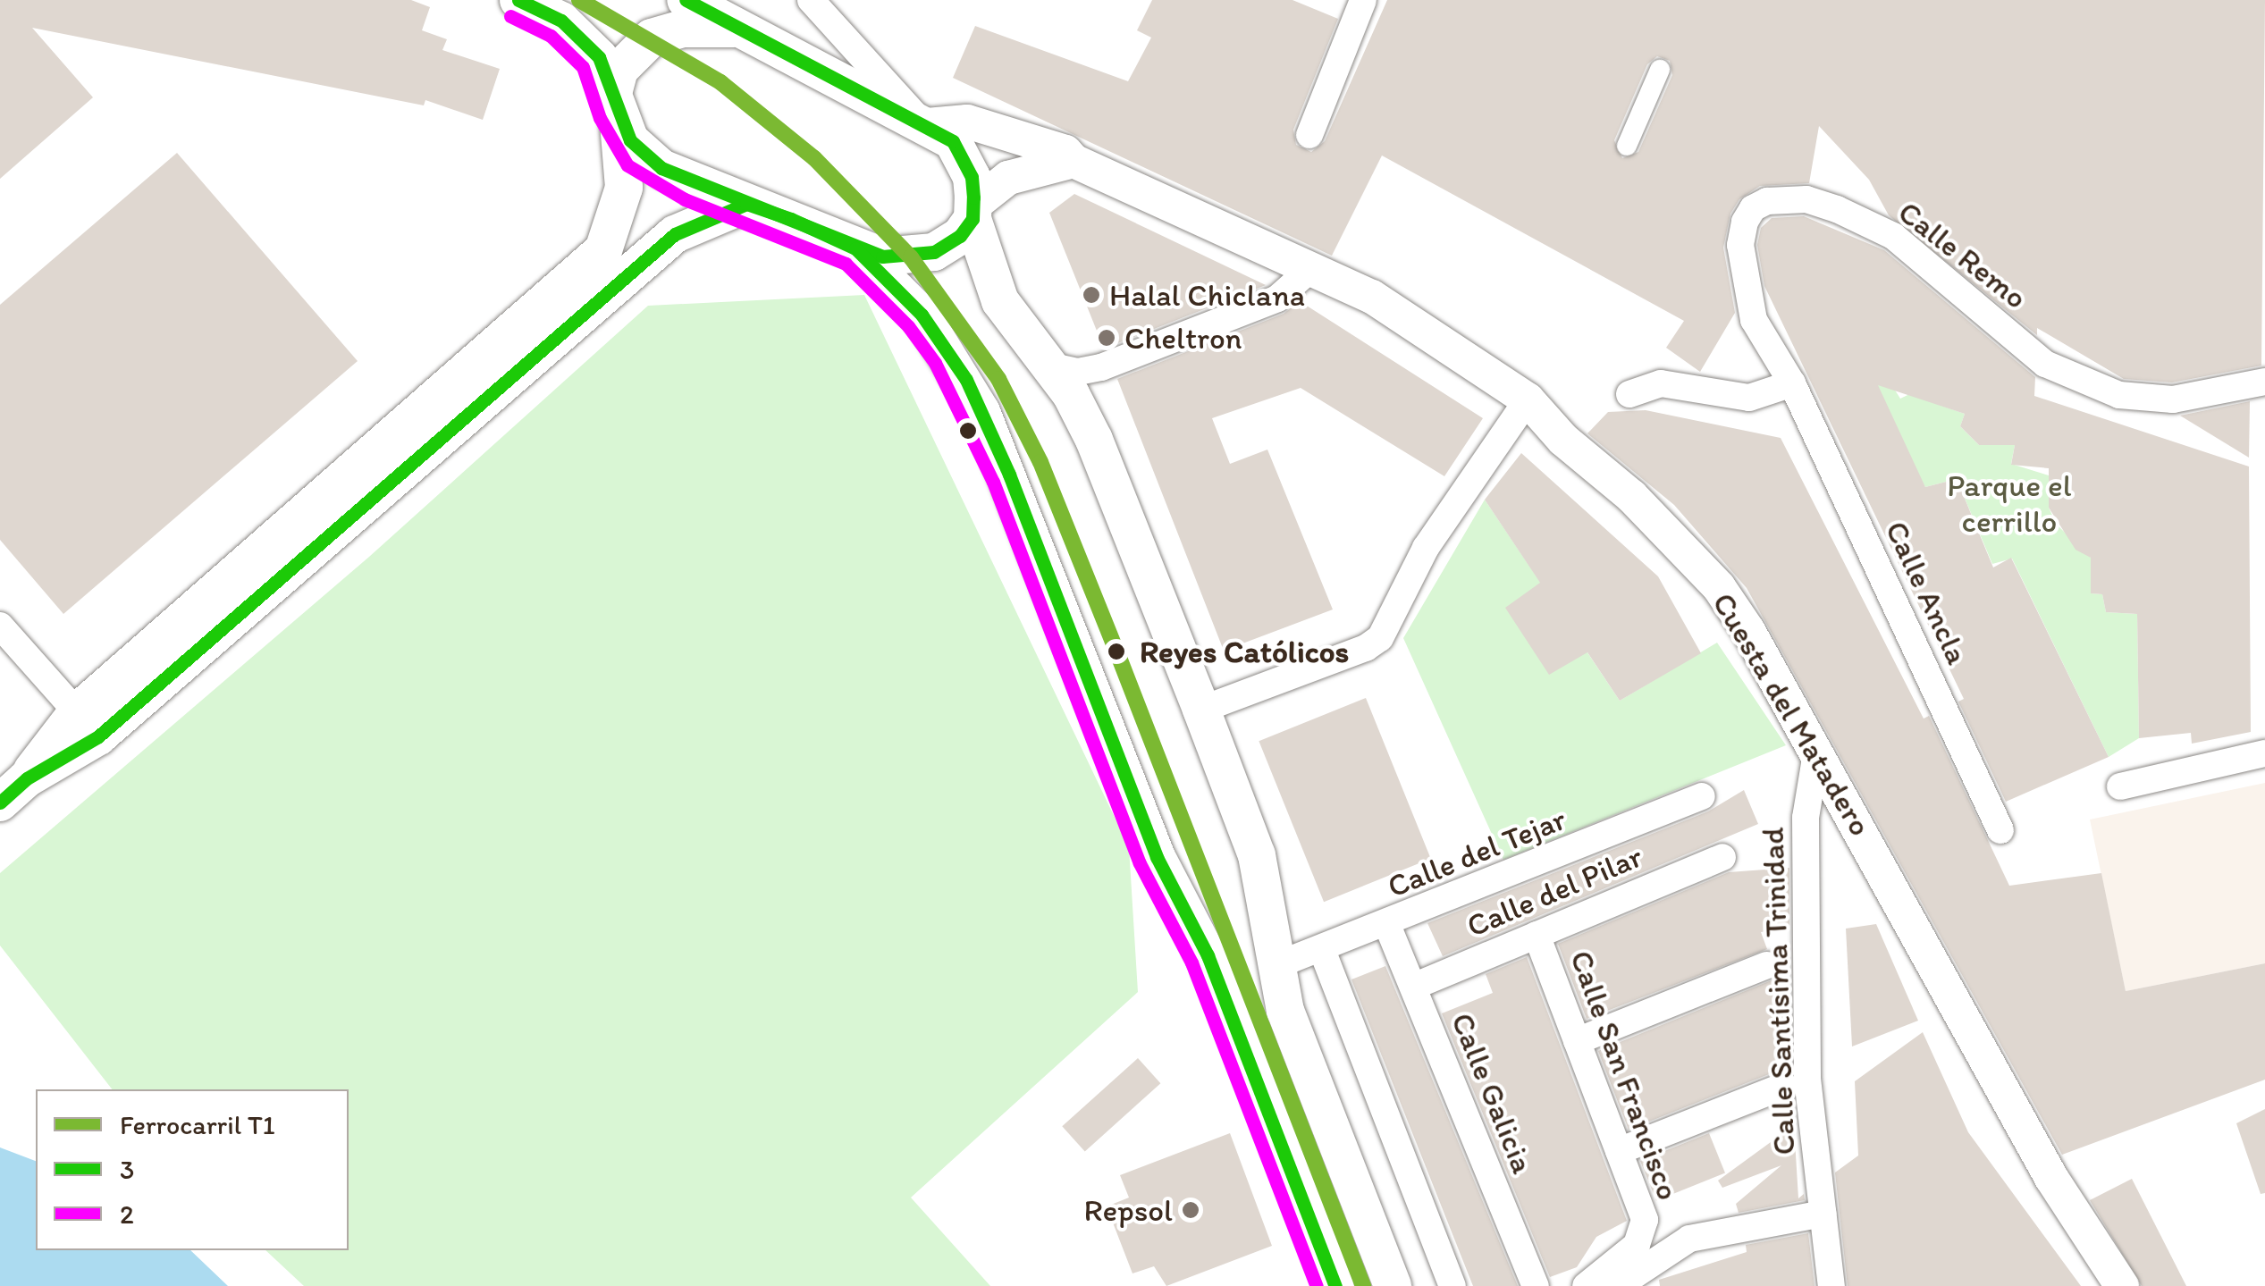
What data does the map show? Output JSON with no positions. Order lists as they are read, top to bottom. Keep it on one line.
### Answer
{"streets":{"street":["Calle Remo","Calle Ancla","Cuesta del Matadero","Calle del Tejar","Calle del Pilar","Calle Santísima Trinidad","Calle San Francisco","Calle Galicia"]},"crossings":[["Calle Remo","Calle Ancla"],["Cuesta del Matadero","Calle Santísima Trinidad"],["Calle del Tejar","Calle Galicia"],["Calle del Pilar","Calle San Francisco"],["Calle del Pilar","Calle Galicia"]],"parks":["Parque el cerrillo"],"places":["Halal Chiclana","Cheltron","Reyes Católicos","Repsol"],"lines":["rail line T1","transit line 3","transit line 2"],"legend":["Ferrocarril T1","3","2"]}
